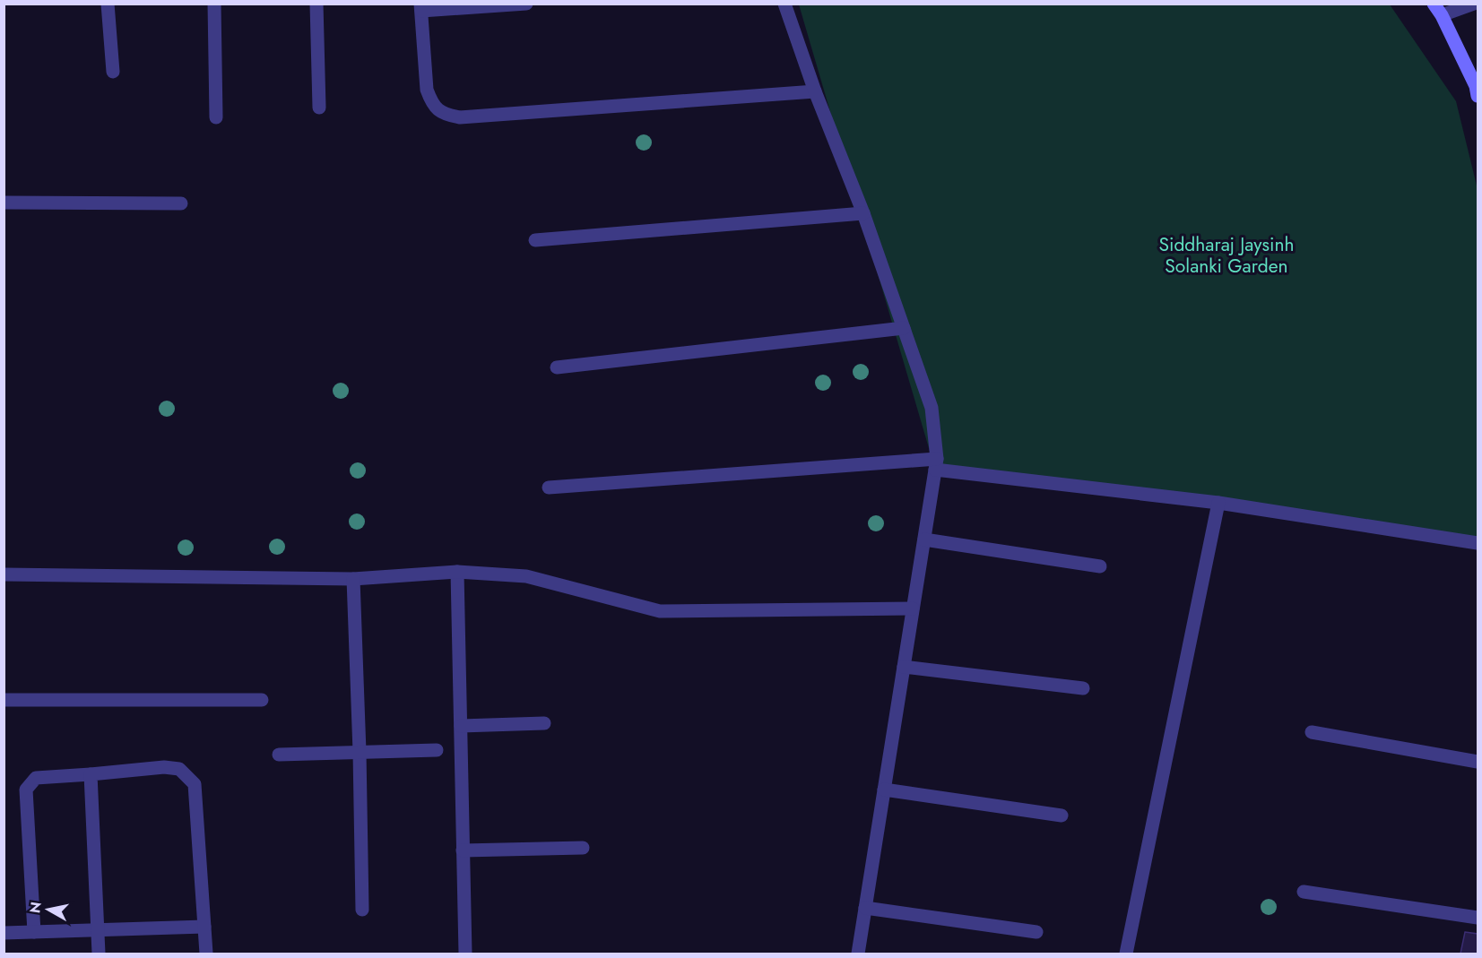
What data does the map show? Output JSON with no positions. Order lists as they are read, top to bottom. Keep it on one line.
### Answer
{"parks":["Siddharaj Jaysinh Solanki Garden"],"north":"left"}
